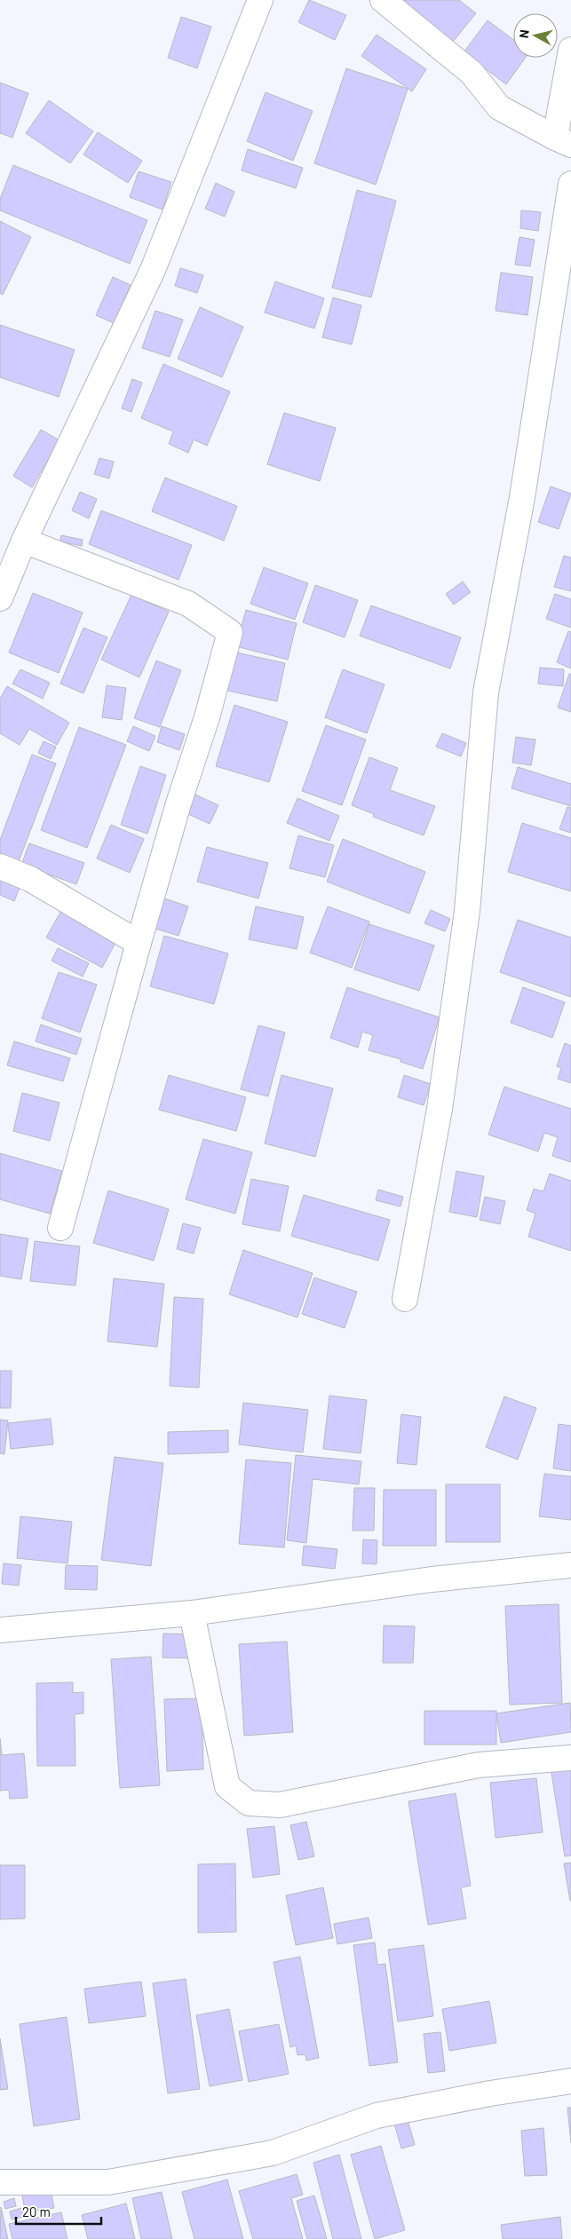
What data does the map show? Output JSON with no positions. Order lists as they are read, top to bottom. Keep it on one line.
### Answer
{"scale_bar":"20 m","north":"left"}
